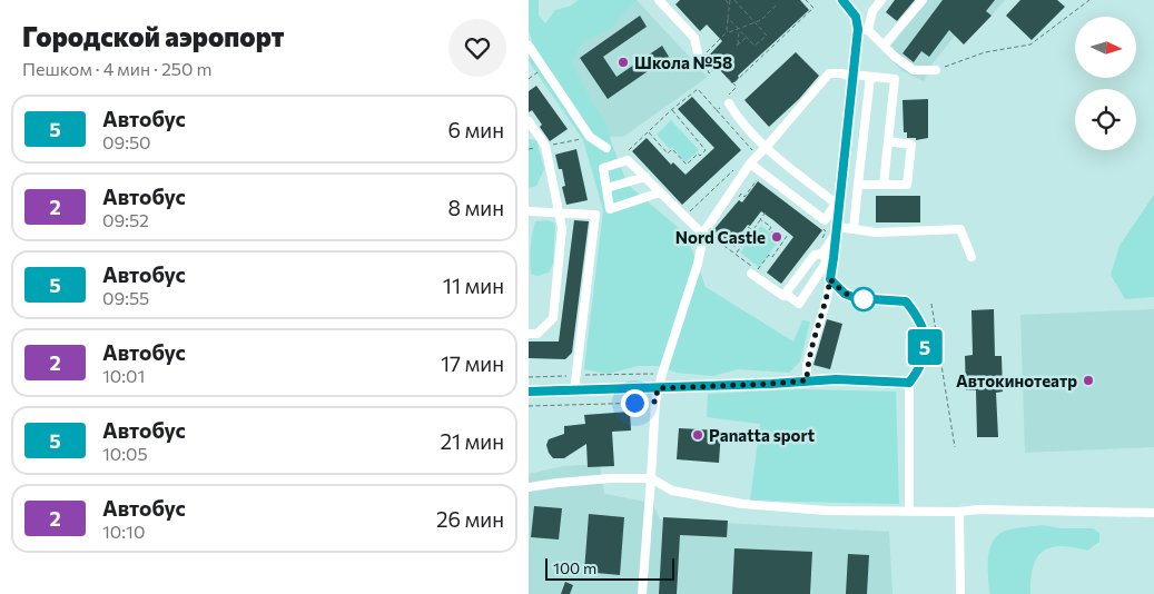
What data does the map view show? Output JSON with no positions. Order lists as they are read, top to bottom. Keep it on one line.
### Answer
{"places":["Школа №58","Nord Castle","Автокинотеатр","Panatta sport"],"lines":["bus line 5"],"scale_bar":"100 m","north":"right","page":{"heading":["Городской аэропорт","Пешком · 4 мин · 250 m"],"on_map":"5","list":[{"mark":"5","name":"Автобус","note":"09:50","value":"6 мин"},{"mark":"2","name":"Автобус","note":"09:52","value":"8 мин"},{"mark":"5","name":"Автобус","note":"09:55","value":"11 мин"},{"mark":"2","name":"Автобус","note":"10:01","value":"17 мин"},{"mark":"5","name":"Автобус","note":"10:05","value":"21 мин"},{"mark":"2","name":"Автобус","note":"10:10","value":"26 мин"}],"scale":"100 m"}}
